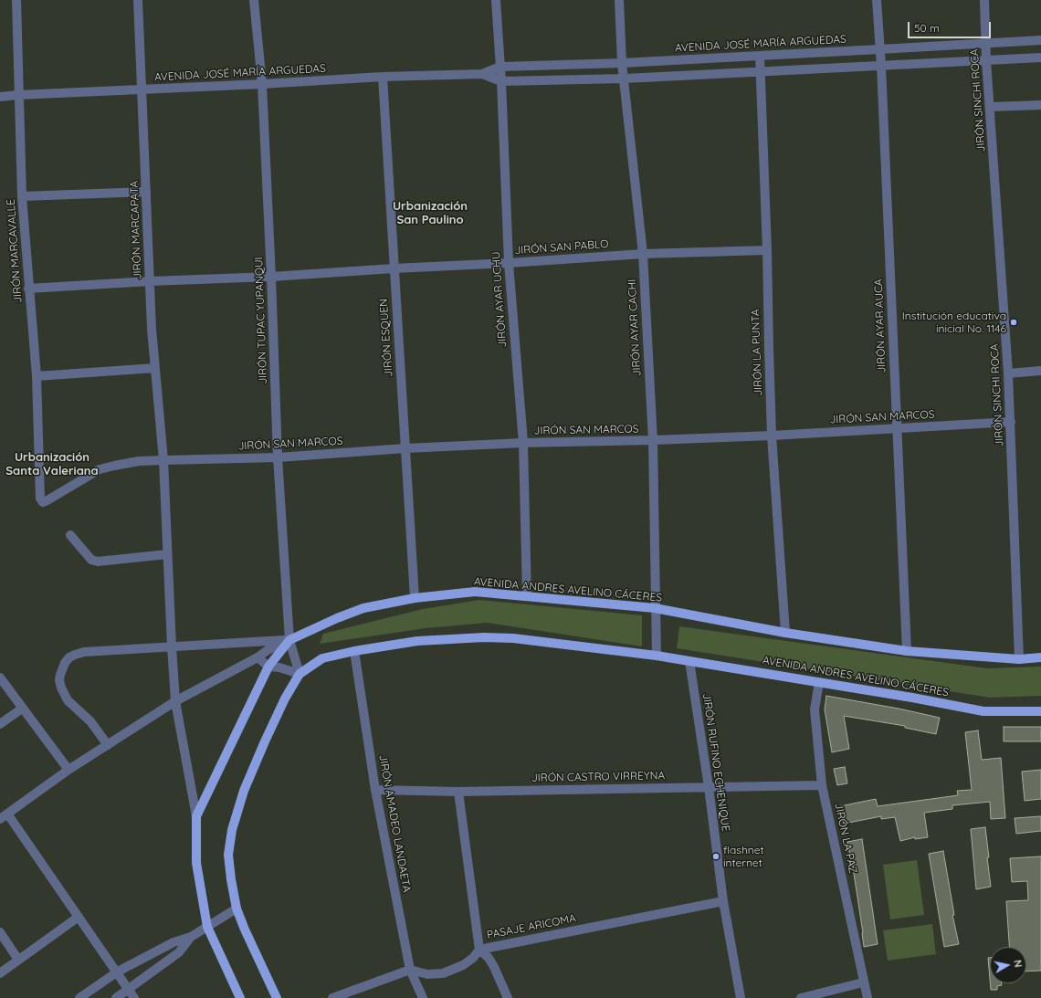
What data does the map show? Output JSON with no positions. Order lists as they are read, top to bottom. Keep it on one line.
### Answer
{"streets":{"main road":["AVENIDA ANDRES AVELINO CÁCERES"],"street":["AVENIDA JOSÉ MARÍA ARGUEDAS","JIRÓN SINCHI ROCA","JIRÓN MARCAPATA","JIRÓN SAN PABLO","JIRÓN MARCAVALLE","JIRÓN AYAR UCHU","JIRÓN TUPAC YUPANQUI","JIRÓN AYAR AUCA","JIRÓN AYAR CACHI","JIRÓN ESQUEN","JIRÓN LA PUNTA","JIRÓN SAN MARCOS","JIRÓN RUFINO ECHENIQUE","JIRÓN CASTRO VIRREYNA","JIRÓN AMADEO LANDAETA","JIRÓN LA PAZ","PASAJE ARICOMA"]},"crossings":[["AVENIDA JOSÉ MARÍA ARGUEDAS","JIRÓN SINCHI ROCA"],["AVENIDA JOSÉ MARÍA ARGUEDAS","JIRÓN MARCAPATA"],["AVENIDA JOSÉ MARÍA ARGUEDAS","JIRÓN MARCAVALLE"],["AVENIDA JOSÉ MARÍA ARGUEDAS","JIRÓN AYAR UCHU"],["AVENIDA JOSÉ MARÍA ARGUEDAS","JIRÓN TUPAC YUPANQUI"],["AVENIDA JOSÉ MARÍA ARGUEDAS","JIRÓN AYAR AUCA"],["AVENIDA JOSÉ MARÍA ARGUEDAS","JIRÓN AYAR CACHI"],["AVENIDA JOSÉ MARÍA ARGUEDAS","JIRÓN ESQUEN"],["AVENIDA JOSÉ MARÍA ARGUEDAS","JIRÓN LA PUNTA"],["JIRÓN SINCHI ROCA","JIRÓN SAN MARCOS"],["JIRÓN SINCHI ROCA","AVENIDA ANDRES AVELINO CÁCERES"],["JIRÓN MARCAPATA","JIRÓN SAN PABLO"],["JIRÓN MARCAPATA","JIRÓN SAN MARCOS"],["JIRÓN MARCAPATA","AVENIDA ANDRES AVELINO CÁCERES"],["JIRÓN SAN PABLO","JIRÓN MARCAVALLE"],["JIRÓN SAN PABLO","JIRÓN AYAR UCHU"],["JIRÓN SAN PABLO","JIRÓN TUPAC YUPANQUI"],["JIRÓN SAN PABLO","JIRÓN AYAR CACHI"],["JIRÓN SAN PABLO","JIRÓN ESQUEN"],["JIRÓN SAN PABLO","JIRÓN LA PUNTA"],["JIRÓN MARCAVALLE","JIRÓN SAN MARCOS"],["JIRÓN AYAR UCHU","JIRÓN SAN MARCOS"],["JIRÓN AYAR UCHU","AVENIDA ANDRES AVELINO CÁCERES"],["JIRÓN TUPAC YUPANQUI","JIRÓN SAN MARCOS"],["JIRÓN TUPAC YUPANQUI","AVENIDA ANDRES AVELINO CÁCERES"],["JIRÓN AYAR AUCA","JIRÓN SAN MARCOS"],["JIRÓN AYAR AUCA","AVENIDA ANDRES AVELINO CÁCERES"],["JIRÓN AYAR CACHI","JIRÓN SAN MARCOS"],["JIRÓN AYAR CACHI","AVENIDA ANDRES AVELINO CÁCERES"],["JIRÓN ESQUEN","JIRÓN SAN MARCOS"],["JIRÓN ESQUEN","AVENIDA ANDRES AVELINO CÁCERES"],["JIRÓN LA PUNTA","JIRÓN SAN MARCOS"],["JIRÓN LA PUNTA","AVENIDA ANDRES AVELINO CÁCERES"],["AVENIDA ANDRES AVELINO CÁCERES","JIRÓN RUFINO ECHENIQUE"],["AVENIDA ANDRES AVELINO CÁCERES","JIRÓN AMADEO LANDAETA"],["AVENIDA ANDRES AVELINO CÁCERES","JIRÓN LA PAZ"],["JIRÓN RUFINO ECHENIQUE","JIRÓN CASTRO VIRREYNA"],["JIRÓN RUFINO ECHENIQUE","PASAJE ARICOMA"],["JIRÓN CASTRO VIRREYNA","JIRÓN AMADEO LANDAETA"],["JIRÓN CASTRO VIRREYNA","JIRÓN LA PAZ"],["JIRÓN AMADEO LANDAETA","PASAJE ARICOMA"]],"districts":["Urbanización San Paulino","Urbanización Santa Valeriana"],"places":["Institución educativa inicial No. 1146","flashnet internet"],"scale_bar":"50 m","north":"right"}
